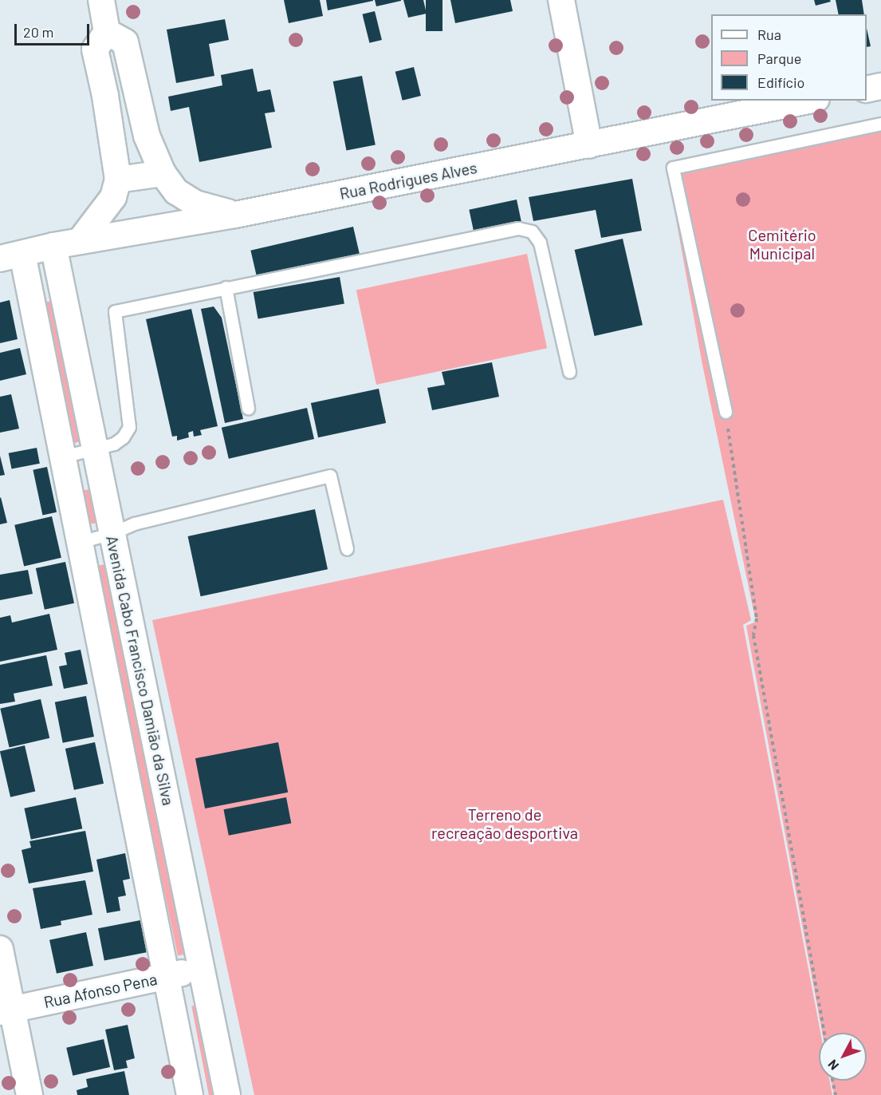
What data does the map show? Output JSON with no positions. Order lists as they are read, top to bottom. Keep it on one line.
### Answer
{"streets":{"street":["Rua Rodrigues Alves","Avenida Cabo Francisco Damião da Silva","Rua Afonso Pena"]},"crossings":[["Rua Rodrigues Alves","Avenida Cabo Francisco Damião da Silva"],["Avenida Cabo Francisco Damião da Silva","Rua Afonso Pena"]],"parks":["Cemitério Municipal","Terreno de recreação desportiva"],"legend":["Rua","Parque","Edifício"],"scale_bar":"20 m","north":"bottom left"}
